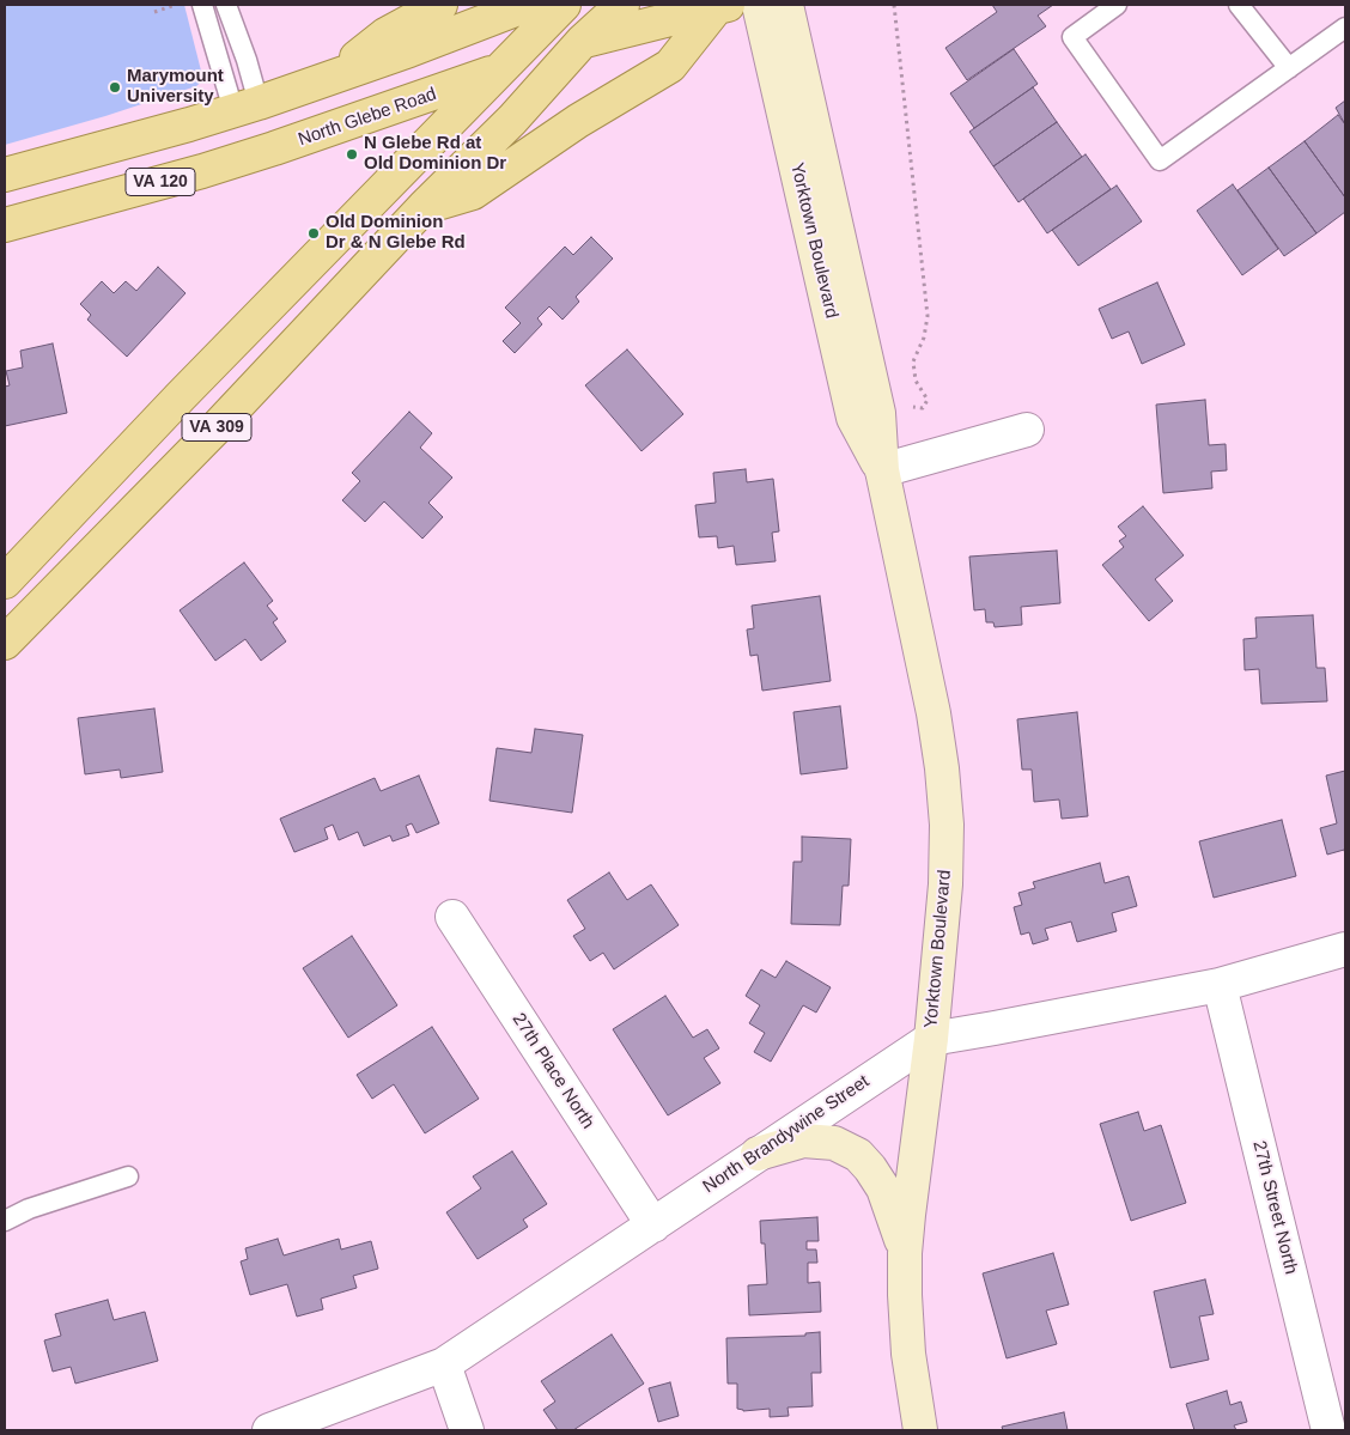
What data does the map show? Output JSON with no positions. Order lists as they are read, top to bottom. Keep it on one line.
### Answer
{"streets":{"main road":["North Glebe Road","VA 120","VA 309"],"street":["Yorktown Boulevard","27th Place North","North Brandywine Street","27th Street North"]},"crossings":[["North Glebe Road","VA 309"],["Yorktown Boulevard","North Brandywine Street"],["27th Place North","North Brandywine Street"],["North Brandywine Street","27th Street North"]],"places":["Marymount University","N Glebe Rd at Old Dominion Dr","Old Dominion Dr & N Glebe Rd"]}
